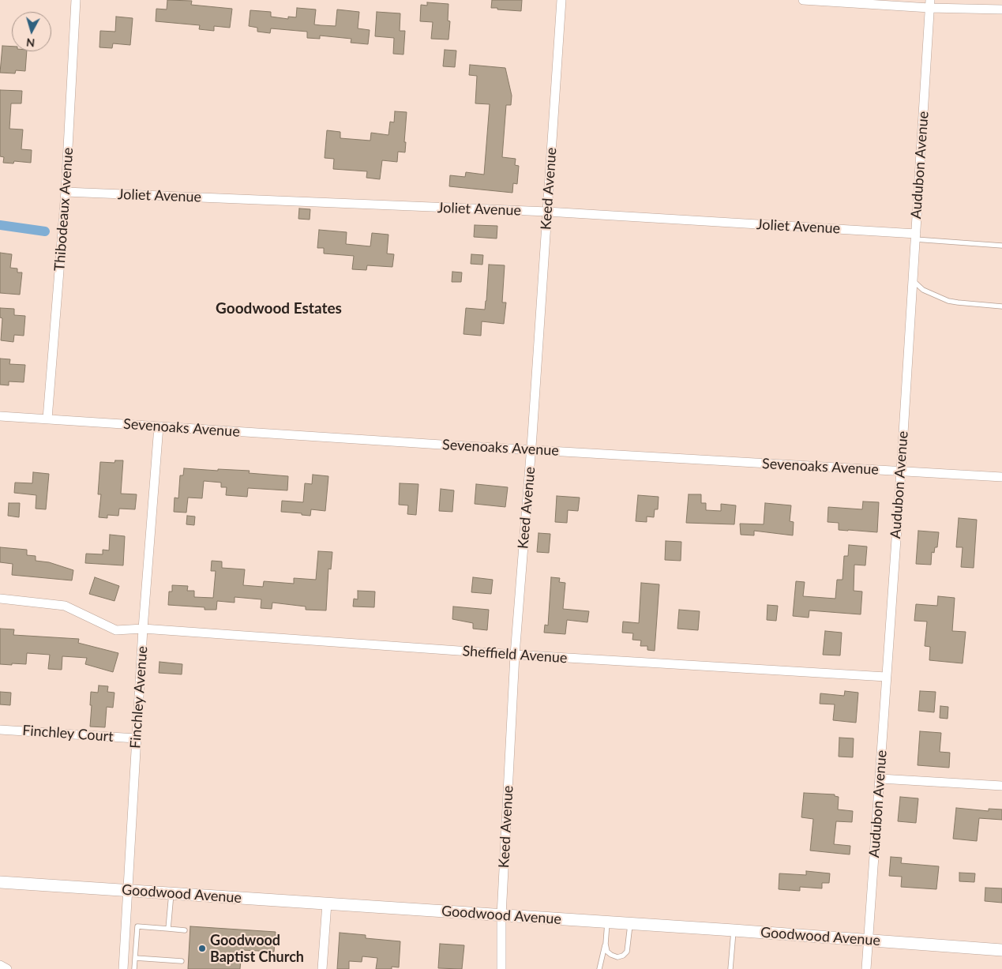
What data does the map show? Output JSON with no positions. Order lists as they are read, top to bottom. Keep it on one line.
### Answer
{"streets":{"street":["Audubon Avenue","Keed Avenue","Joliet Avenue","Thibodeaux Avenue","Sevenoaks Avenue","Sheffield Avenue","Finchley Avenue","Finchley Court","Goodwood Avenue"]},"crossings":[["Audubon Avenue","Joliet Avenue"],["Audubon Avenue","Sevenoaks Avenue"],["Audubon Avenue","Sheffield Avenue"],["Audubon Avenue","Goodwood Avenue"],["Keed Avenue","Joliet Avenue"],["Keed Avenue","Sevenoaks Avenue"],["Keed Avenue","Sheffield Avenue"],["Keed Avenue","Goodwood Avenue"],["Joliet Avenue","Thibodeaux Avenue"],["Thibodeaux Avenue","Sevenoaks Avenue"],["Sevenoaks Avenue","Finchley Avenue"],["Sheffield Avenue","Finchley Avenue"],["Finchley Avenue","Finchley Court"],["Finchley Avenue","Goodwood Avenue"]],"districts":["Goodwood Estates"],"places":["Goodwood Baptist Church"],"north":"bottom"}
